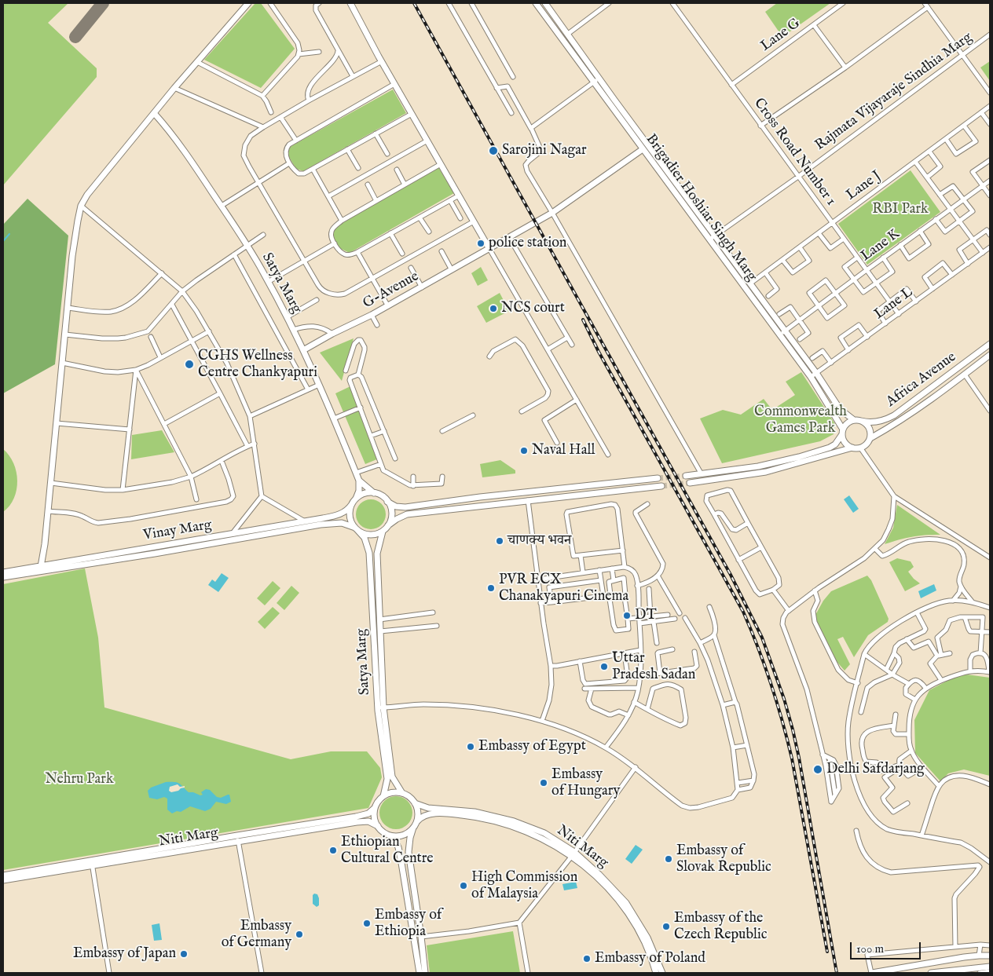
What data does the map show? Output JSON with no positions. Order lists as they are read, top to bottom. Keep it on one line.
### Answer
{"streets":{"street":["Lane G","Rajmata Vijayaraje Sindhia Marg","Cross Road Number 1","Lane J","Brigadier Hoshiar Singh Marg","Lane K","Satya Marg","G-Avenue","Lane L","Africa Avenue","Vinay Marg","Niti Marg"]},"crossings":[["Lane G","Cross Road Number 1"],["Rajmata Vijayaraje Sindhia Marg","Cross Road Number 1"],["Rajmata Vijayaraje Sindhia Marg","Brigadier Hoshiar Singh Marg"],["Cross Road Number 1","Lane J"],["Cross Road Number 1","Lane K"],["Cross Road Number 1","Lane L"],["Lane J","Brigadier Hoshiar Singh Marg"],["Brigadier Hoshiar Singh Marg","Lane K"],["Brigadier Hoshiar Singh Marg","G-Avenue"],["Brigadier Hoshiar Singh Marg","Lane L"],["Brigadier Hoshiar Singh Marg","Africa Avenue"],["Satya Marg","G-Avenue"],["Satya Marg","Vinay Marg"],["Satya Marg","Niti Marg"]],"parks":["RBI Park","Commonwealth Games Park","Nehru Park"],"places":["Sarojini Nagar","police station","NCS court","CGHS Wellness Centre Chankyapuri","Naval Hall","चाणक्य भवन","PVR ECX Chanakyapuri Cinema","DT","Uttar Pradesh Sadan","Embassy of Egypt","Delhi Safdarjang","Embassy of Hungary","Ethiopian Cultural Centre","Embassy of Slovak Republic","High Commission of Malaysia","Embassy of Ethiopia","Embassy of the Czech Republic","Embassy of Germany","Embassy of Japan","Embassy of Poland"],"scale_bar":"100 m"}
